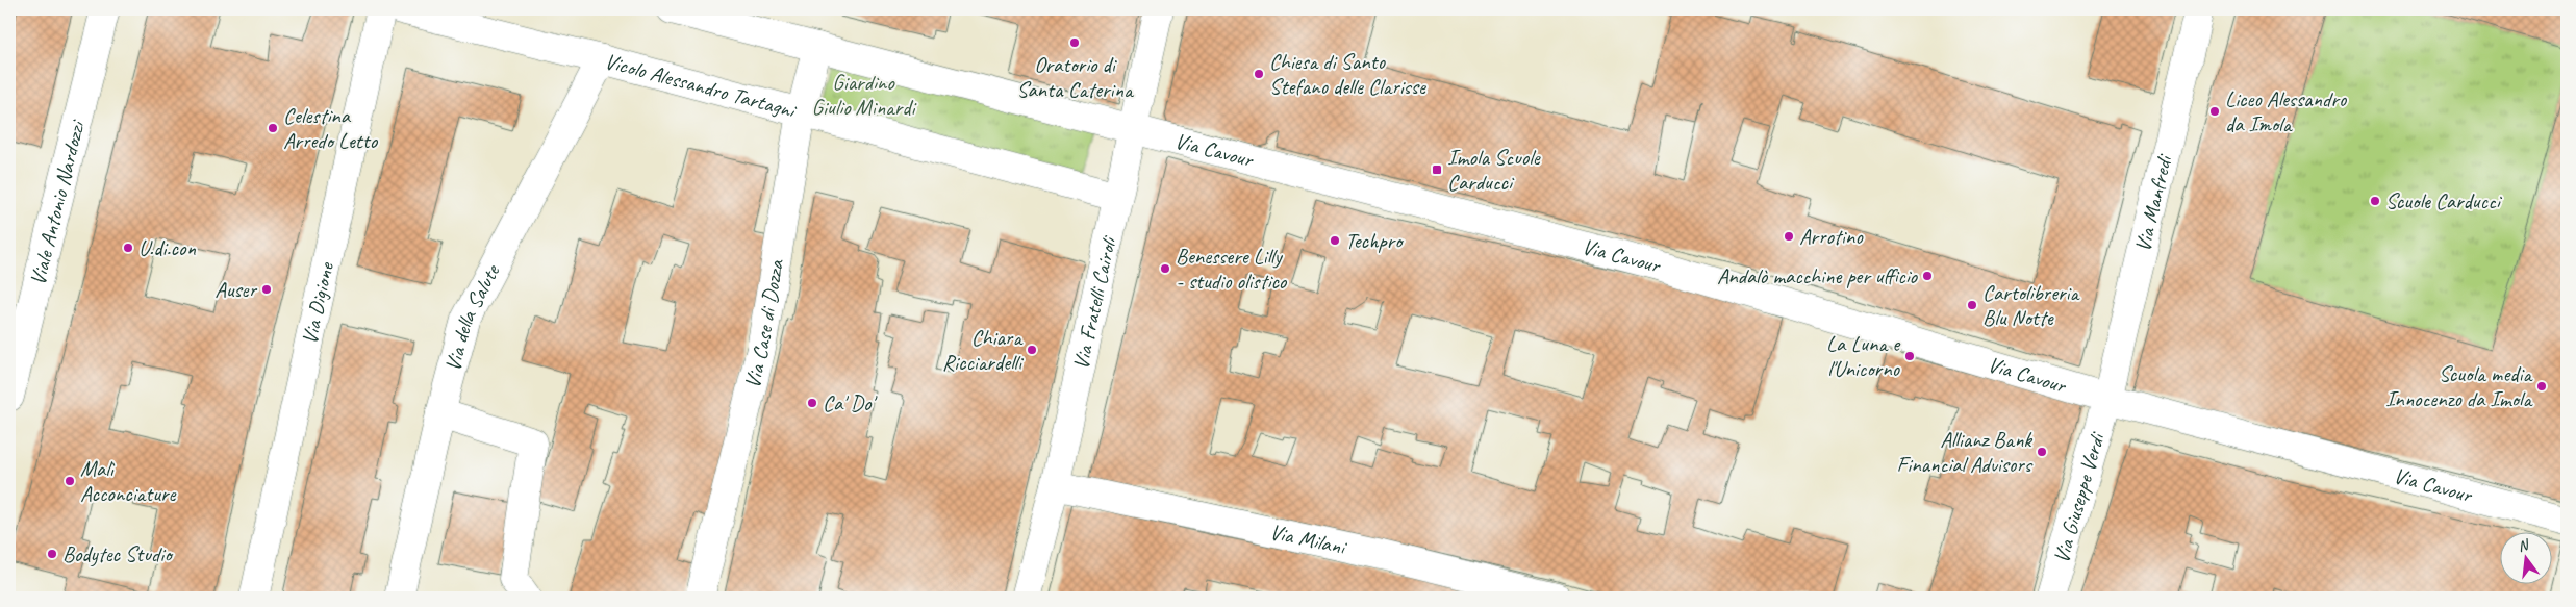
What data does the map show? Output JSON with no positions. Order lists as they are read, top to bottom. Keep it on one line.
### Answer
{"streets":{"street":["Vicolo Alessandro Tartagni","Via Cavour","Viale Antonio Nardozzi","Via Manfredi","Via Digione","Via Fratelli Cairoli","Via della Salute","Via Case di Dozza","Via Giuseppe Verdi","Via Milani"]},"crossings":[["Vicolo Alessandro Tartagni","Via Fratelli Cairoli"],["Vicolo Alessandro Tartagni","Via della Salute"],["Vicolo Alessandro Tartagni","Via Case di Dozza"],["Via Cavour","Via Manfredi"],["Via Cavour","Via Fratelli Cairoli"],["Via Cavour","Via Case di Dozza"],["Via Cavour","Via Giuseppe Verdi"],["Via Manfredi","Via Giuseppe Verdi"],["Via Fratelli Cairoli","Via Milani"]],"parks":["Giardino Giulio Minardi"],"places":{"other":["Oratorio di Santa Caterina","Chiesa di Santo Stefano delle Clarisse","Liceo Alessandro da Imola","Celestina Arredo Letto","Scuole Carducci","Arrotino","Techpro","U.di.con","Benessere Lilly - studio olistico","Andalò macchine per ufficio","Auser","Cartolibreria Blu Notte","Chiara Ricciardelli","La Luna e l'Unicorno","Scuola media Innocenzo da Imola","Ca' Do'","Allianz Bank Financial Advisors","Malì Acconciature","Bodytec Studio"],"transit":["Imola Scuole Carducci"]},"north":"top"}
